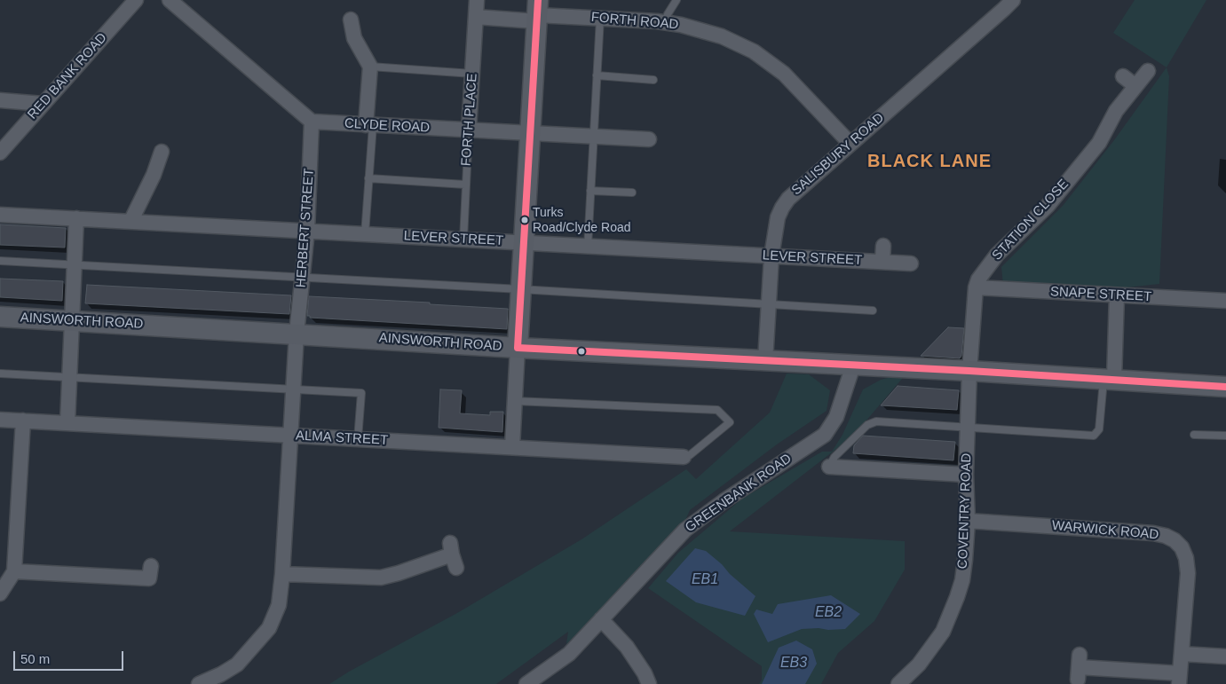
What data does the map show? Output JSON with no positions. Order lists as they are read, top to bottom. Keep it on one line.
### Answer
{"streets":{"main road":["AINSWORTH ROAD"],"street":["FORTH ROAD","RED BANK ROAD","FORTH PLACE","CLYDE ROAD","SALISBURY ROAD","STATION CLOSE","HERBERT STREET","LEVER STREET","SNAPE STREET","ALMA STREET","GREENBANK ROAD","COVENTRY ROAD","WARWICK ROAD"]},"crossings":[["FORTH ROAD","FORTH PLACE"],["FORTH ROAD","SALISBURY ROAD"],["FORTH PLACE","CLYDE ROAD"],["FORTH PLACE","LEVER STREET"],["CLYDE ROAD","HERBERT STREET"],["SALISBURY ROAD","LEVER STREET"],["SALISBURY ROAD","AINSWORTH ROAD"],["STATION CLOSE","SNAPE STREET"],["STATION CLOSE","AINSWORTH ROAD"],["STATION CLOSE","COVENTRY ROAD"],["HERBERT STREET","LEVER STREET"],["HERBERT STREET","AINSWORTH ROAD"],["HERBERT STREET","ALMA STREET"],["AINSWORTH ROAD","GREENBANK ROAD"],["AINSWORTH ROAD","COVENTRY ROAD"],["COVENTRY ROAD","WARWICK ROAD"]],"districts":["BLACK LANE"],"water":["EB1","EB2","EB3"],"places":["Turks Road/Clyde Road"],"scale_bar":"50 m"}
